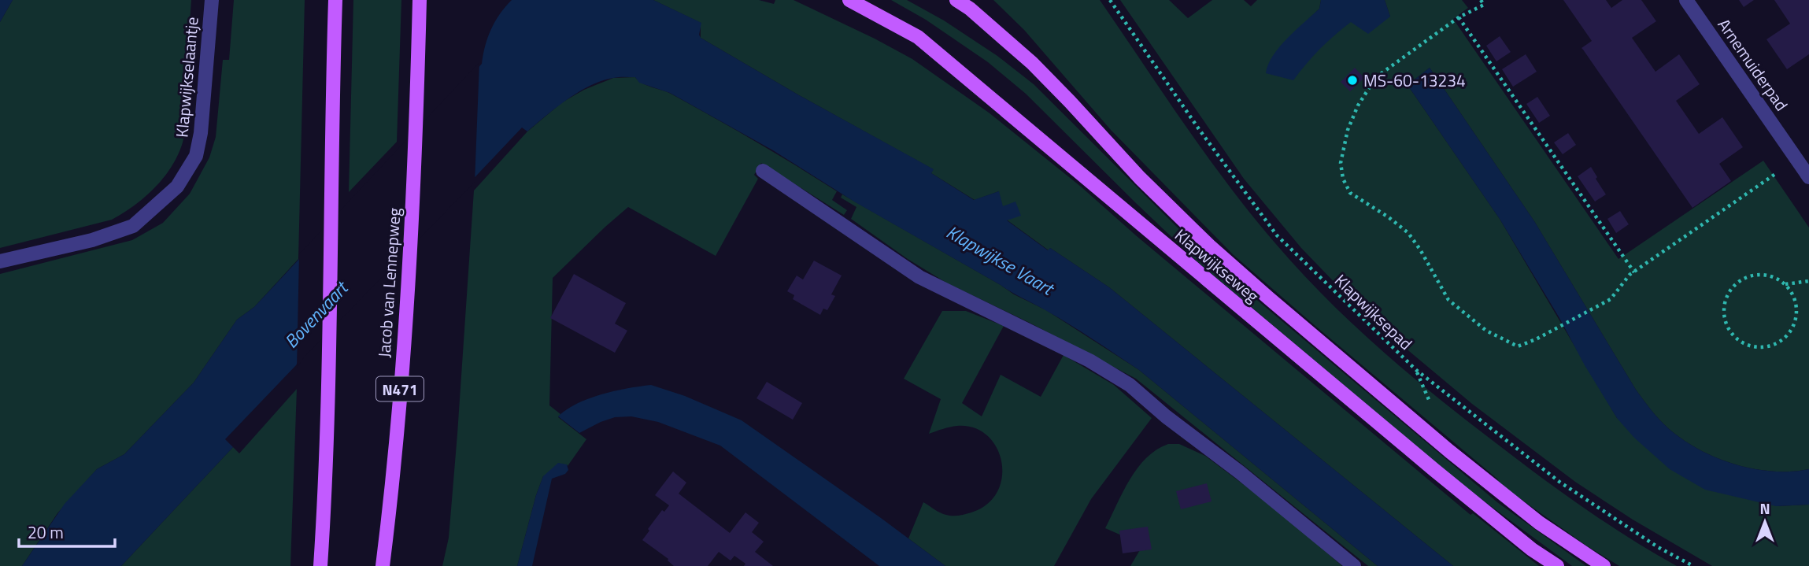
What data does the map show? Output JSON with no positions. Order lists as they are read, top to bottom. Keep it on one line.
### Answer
{"streets":{"main road":["Klapwijkseweg","Jacob van Lennepweg","N471"],"street":["Arnemuiderpad","Klapwijkselaantje"],"path":["Klapwijksepad"]},"water":["Klapwijkse Vaart","Bovenvaart"],"places":["MS-60-13234"],"scale_bar":"20 m","north":"top"}
